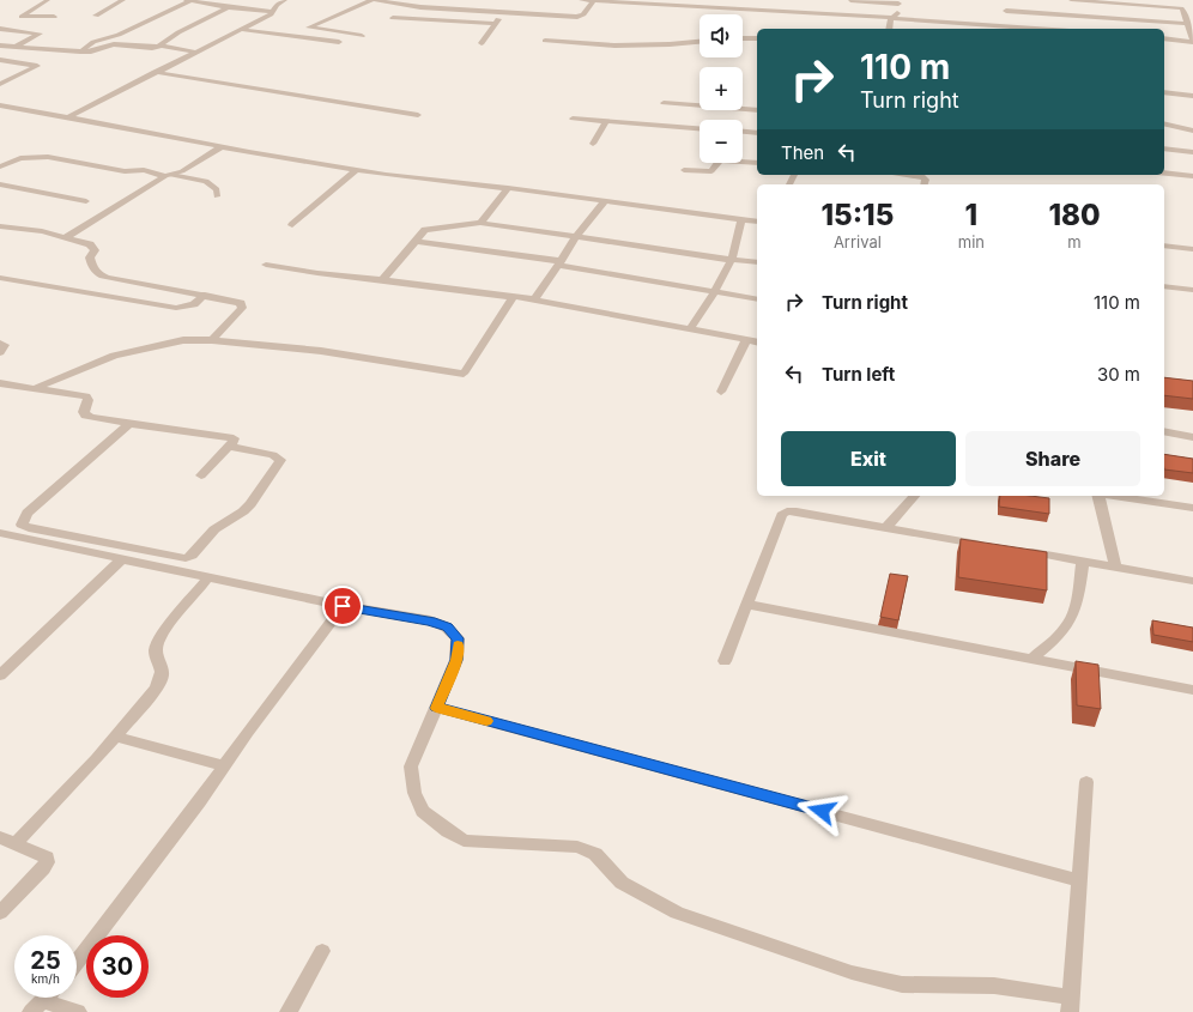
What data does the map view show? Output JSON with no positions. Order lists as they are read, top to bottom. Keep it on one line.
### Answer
{"page":{"map_buttons":["+","−"],"turn":["110 m","Turn right"],"then":"Then","eta":["15:15","Arrival","1","min","180","m"],"list":[{"name":"Turn right","value":"110 m"},{"name":"Turn left","value":"30 m"}],"buttons":["Exit","Share"],"speed":"25 km/h","limit":"30"}}
